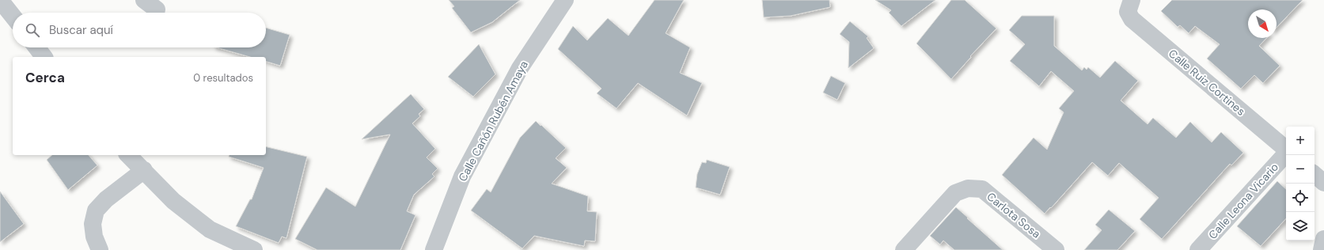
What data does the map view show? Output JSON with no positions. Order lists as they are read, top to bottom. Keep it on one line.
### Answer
{"streets":{"street":["Calle Ruiz Cortines","Calle Cañón Rubén Amaya","Calle Leona Vicario","Carlota Sosa"]},"north":"bottom right","page":{"search":"Buscar aquí","heading":["Cerca","0 resultados"],"map_buttons":["+","−"]}}
